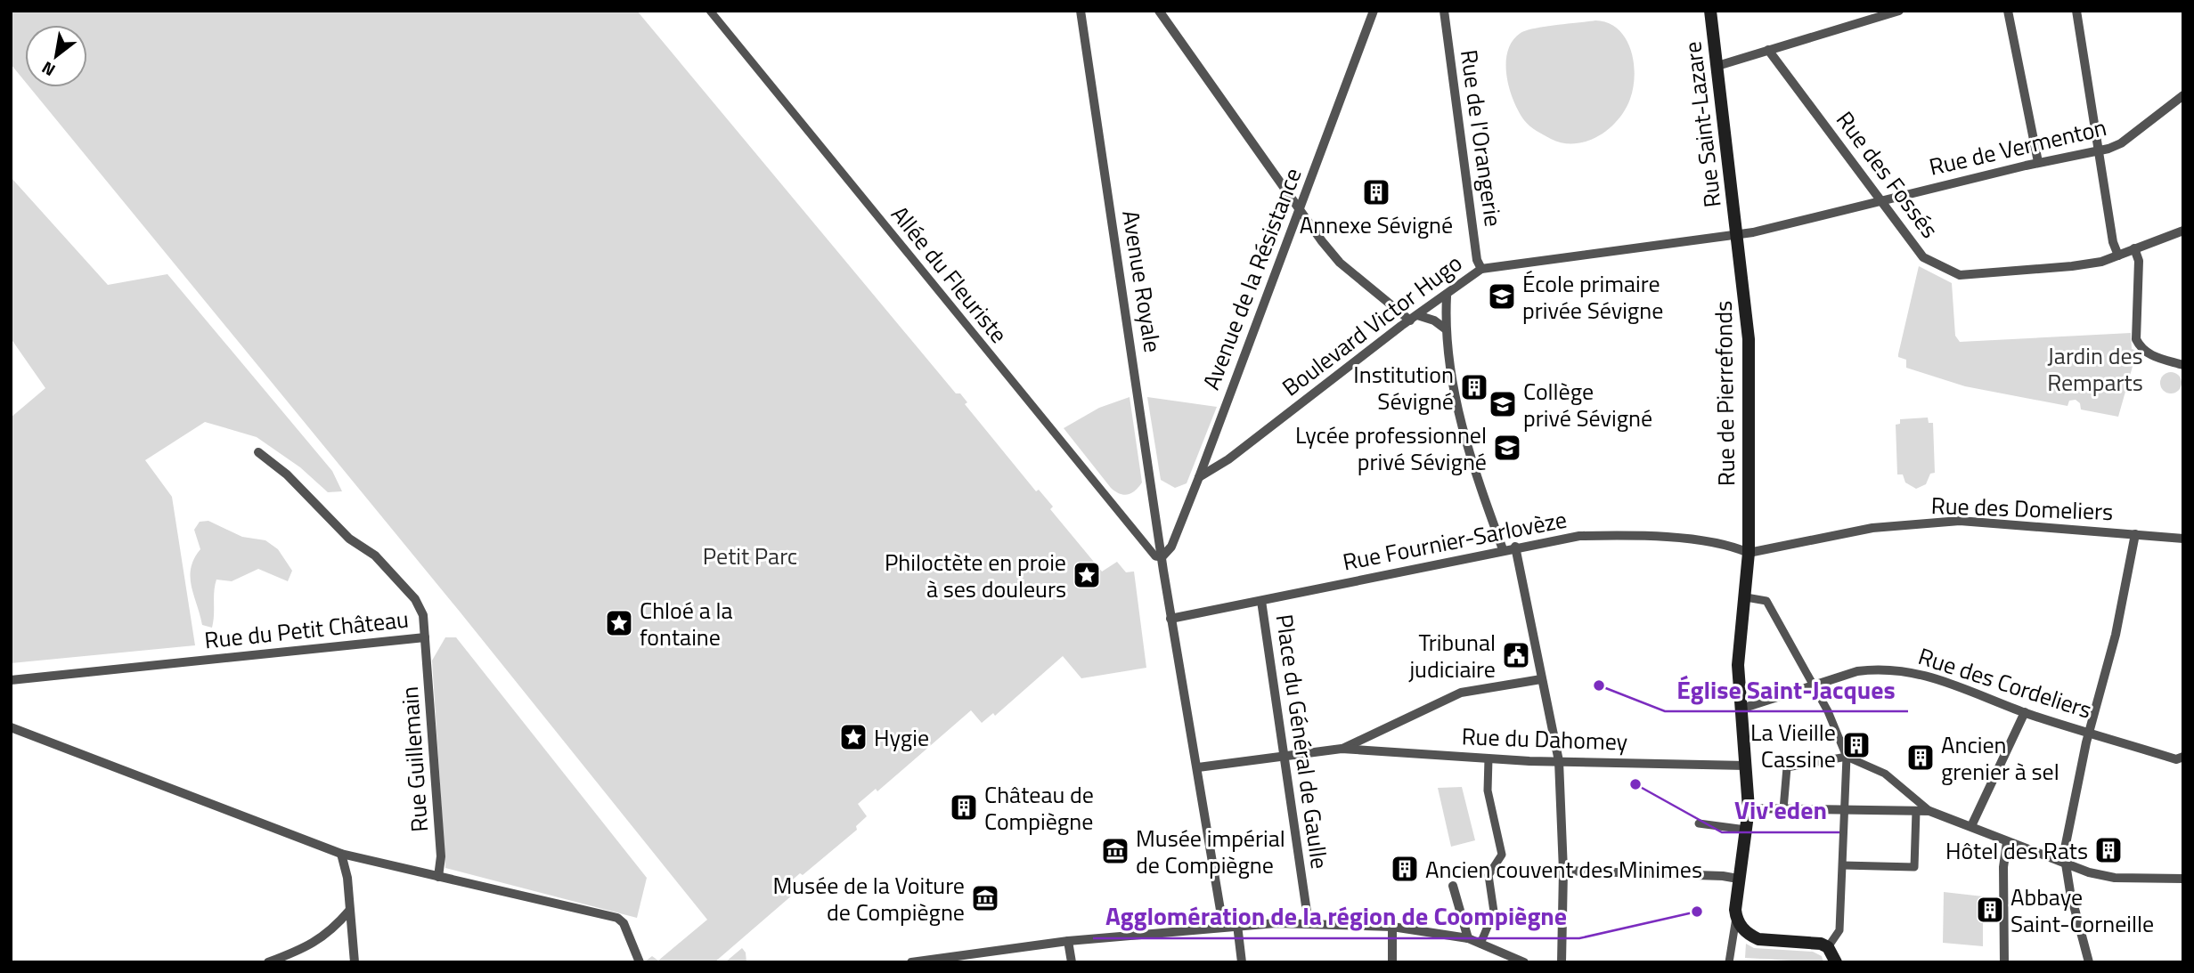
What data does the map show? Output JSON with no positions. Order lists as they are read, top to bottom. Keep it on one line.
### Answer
{"streets":{"main road":["Rue Saint-Lazare","Rue de Pierrefonds"],"street":["Rue de l'Orangerie","Rue de Vermenton","Rue des Fossés","Allée du Fleuriste","Avenue de la Résistance","Avenue Royale","Boulevard Victor Hugo","Rue des Domeliers","Rue Fournier-Sarlovèze","Rue du Petit Château","Rue des Cordeliers","Rue du Dahomey","Place du Général de Gaulle","Rue Guillemain"]},"crossings":[["Rue Saint-Lazare","Rue de Vermenton"],["Rue Saint-Lazare","Boulevard Victor Hugo"],["Rue Saint-Lazare","Rue de Pierrefonds"],["Rue de l'Orangerie","Boulevard Victor Hugo"],["Rue de Vermenton","Rue des Fossés"],["Rue de Vermenton","Boulevard Victor Hugo"],["Rue de Vermenton","Rue de Pierrefonds"],["Allée du Fleuriste","Avenue de la Résistance"],["Allée du Fleuriste","Avenue Royale"],["Avenue de la Résistance","Avenue Royale"],["Avenue de la Résistance","Boulevard Victor Hugo"],["Boulevard Victor Hugo","Rue de Pierrefonds"],["Rue de Pierrefonds","Rue des Domeliers"],["Rue de Pierrefonds","Rue Fournier-Sarlovèze"],["Rue de Pierrefonds","Rue des Cordeliers"],["Rue de Pierrefonds","Rue du Dahomey"],["Rue des Domeliers","Rue Fournier-Sarlovèze"],["Rue Fournier-Sarlovèze","Place du Général de Gaulle"],["Rue du Petit Château","Rue Guillemain"]],"parks":["Jardin des Remparts","Petit Parc"],"places":{"building":["Annexe Sévigné","Institution Sévigné","La Vieille Cassine","Ancien grenier à sel","Château de Compiègne","Hôtel des Rats","Ancien couvent des Minimes","Abbaye Saint-Corneille"],"school or university":["École primaire privée Sévigne","Collège privé Sévigné","Lycée professionnel privé Sévigné"],"place":["Philoctète en proie à ses douleurs","Chloé a la fontaine","Hygie"],"public building":["Tribunal judiciaire"],"other":["Église Saint-Jacques","Viv'eden","Agglomération de la région de Coompiègne"],"museum":["Musée impérial de Compiègne","Musée de la Voiture de Compiègne"]},"north":"bottom left"}
